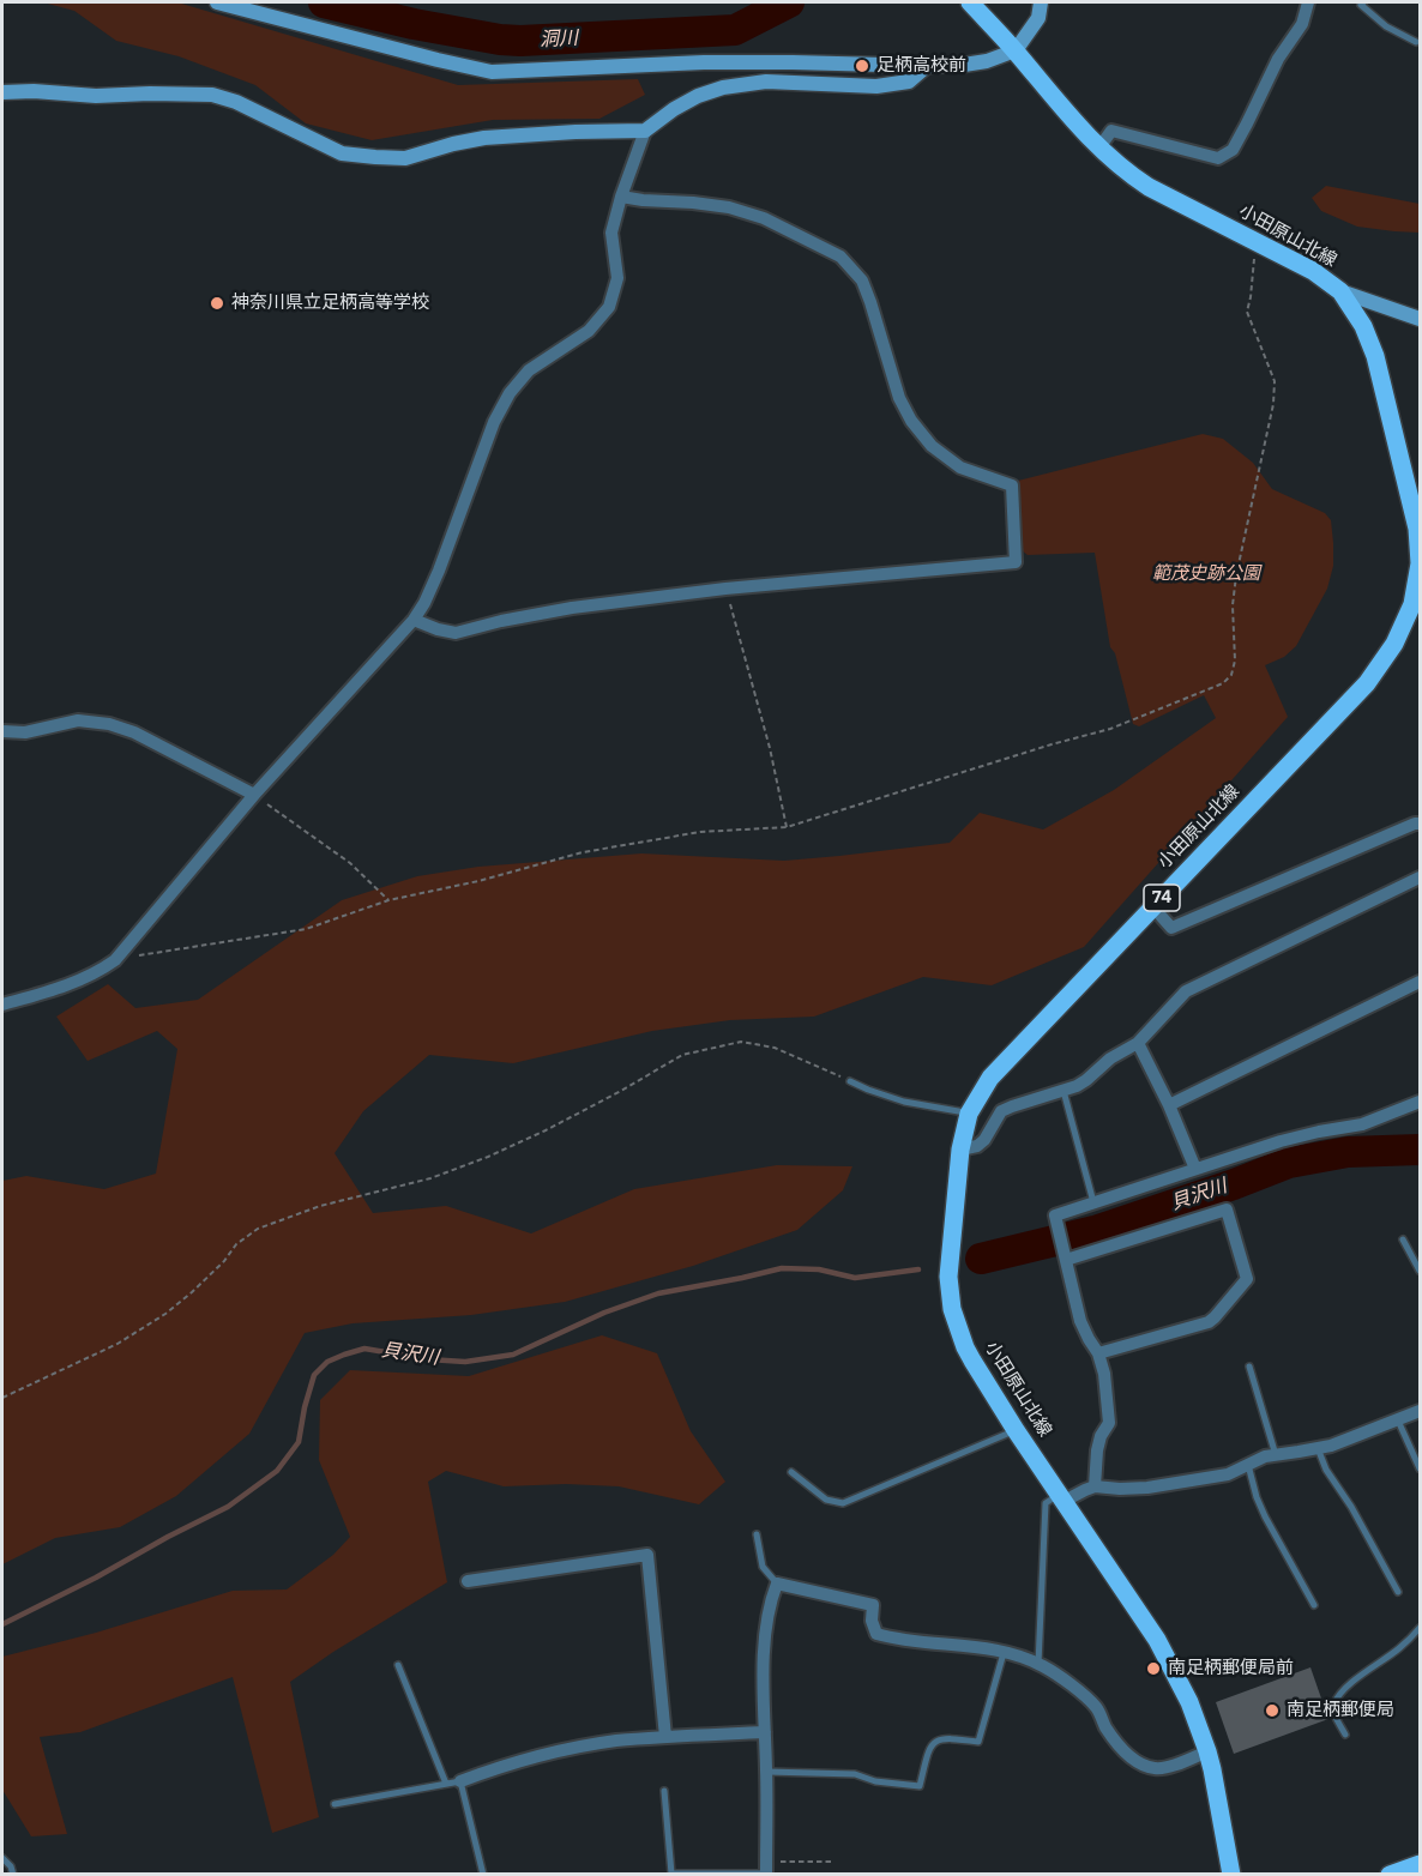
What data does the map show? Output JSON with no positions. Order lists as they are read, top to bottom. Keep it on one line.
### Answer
{"streets":{"main road":["小田原山北線","74"]},"water":["洞川","貝沢川"],"parks":["範茂史跡公園"],"places":["足柄高校前","神奈川県立足柄高等学校","南足柄郵便局前","南足柄郵便局"]}
